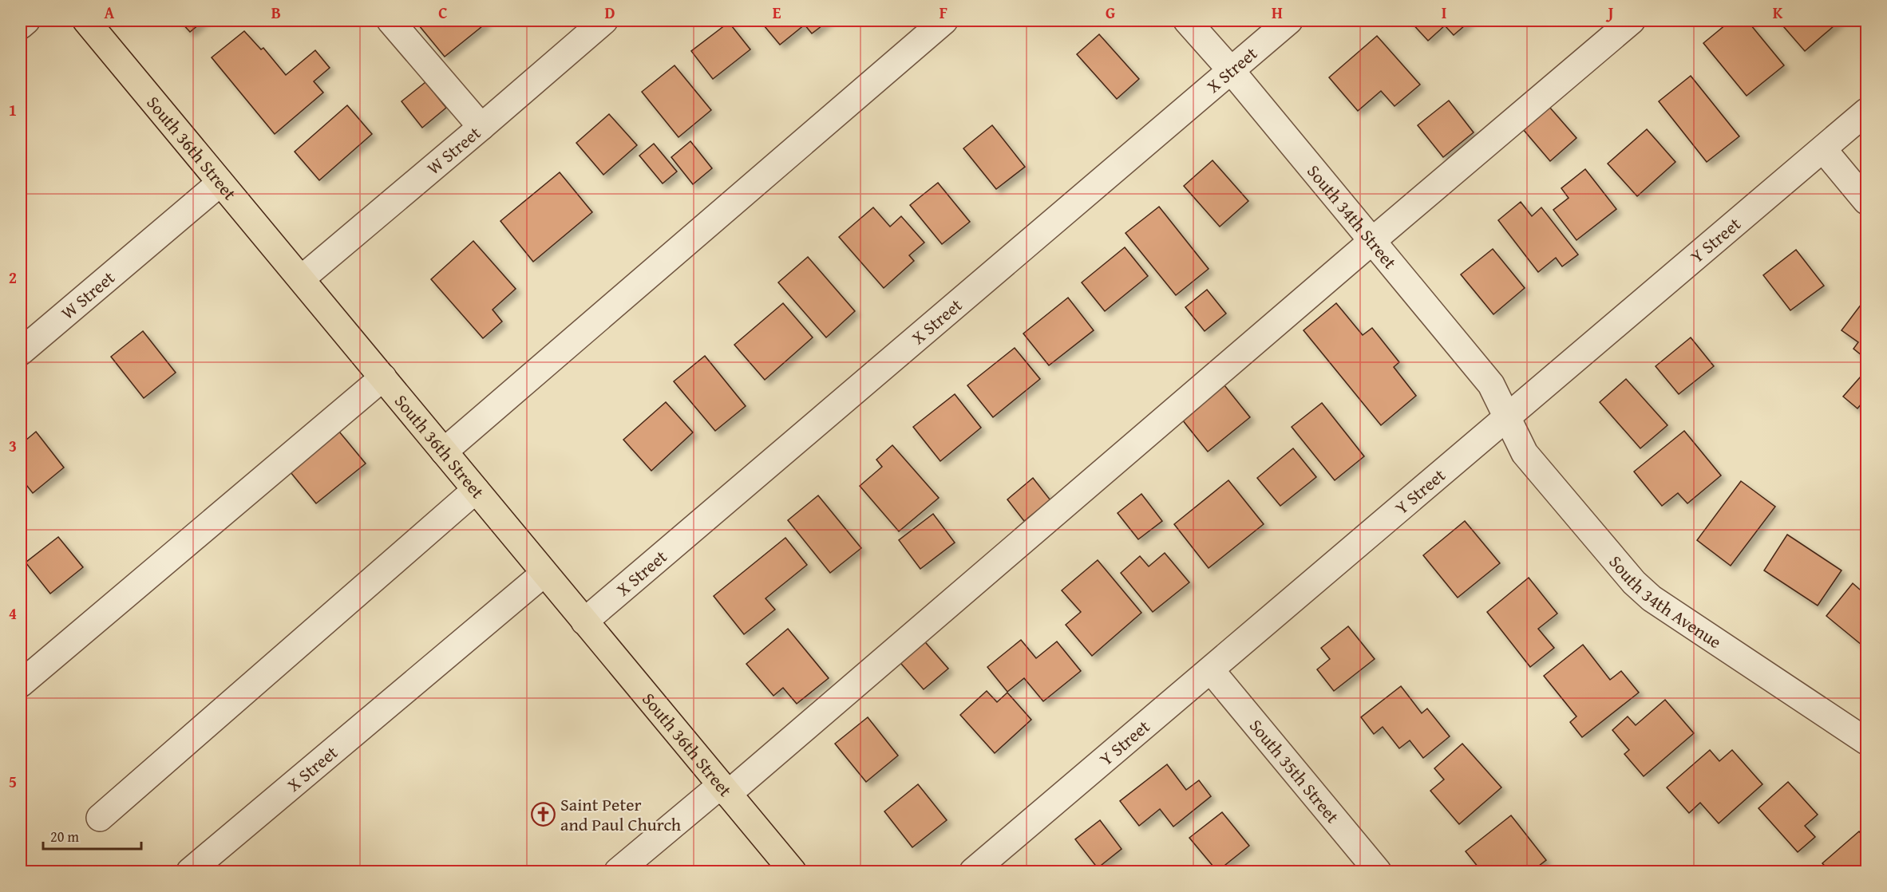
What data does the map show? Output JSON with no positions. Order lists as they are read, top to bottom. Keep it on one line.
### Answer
{"streets":{"main road":["South 36th Street"],"street":["X Street","W Street","South 34th Street","Y Street","South 34th Avenue","South 35th Street"]},"crossings":[["X Street","South 36th Street"],["X Street","South 34th Street"],["South 36th Street","W Street"],["South 34th Street","Y Street"],["South 34th Street","South 34th Avenue"],["Y Street","South 34th Avenue"],["Y Street","South 35th Street"]],"places":{"church":["Saint Peter and Paul Church"]},"scale_bar":"20 m","grid":{"columns":["A","B","C","D","E","F","G","H","I","J","K"],"rows":["1","2","3","4","5"]}}
